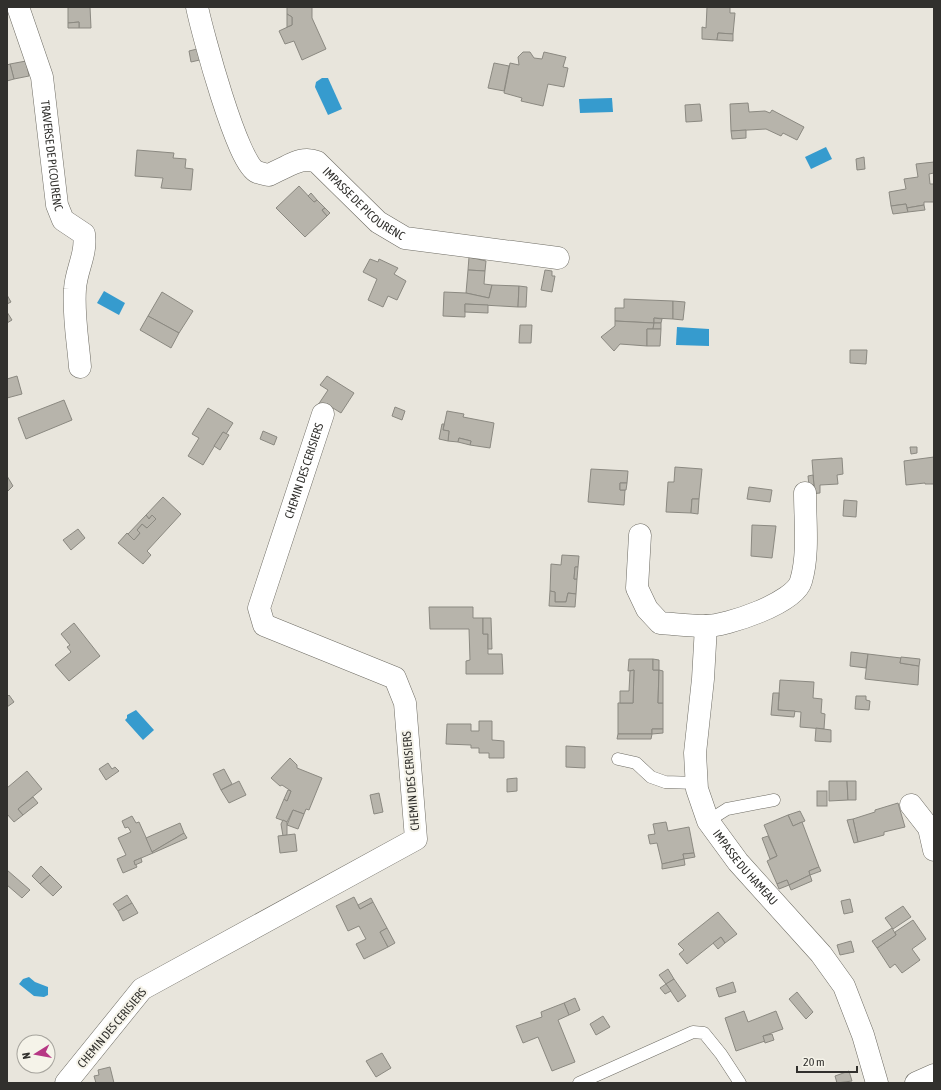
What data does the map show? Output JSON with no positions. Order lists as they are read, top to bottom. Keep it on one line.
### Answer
{"streets":{"street":["TRAVERSE DE PICOURENC","IMPASSE DE PICOURENC","CHEMIN DES CERISIERS","IMPASSE DU HAMEAU"]},"scale_bar":"20 m","north":"left"}
